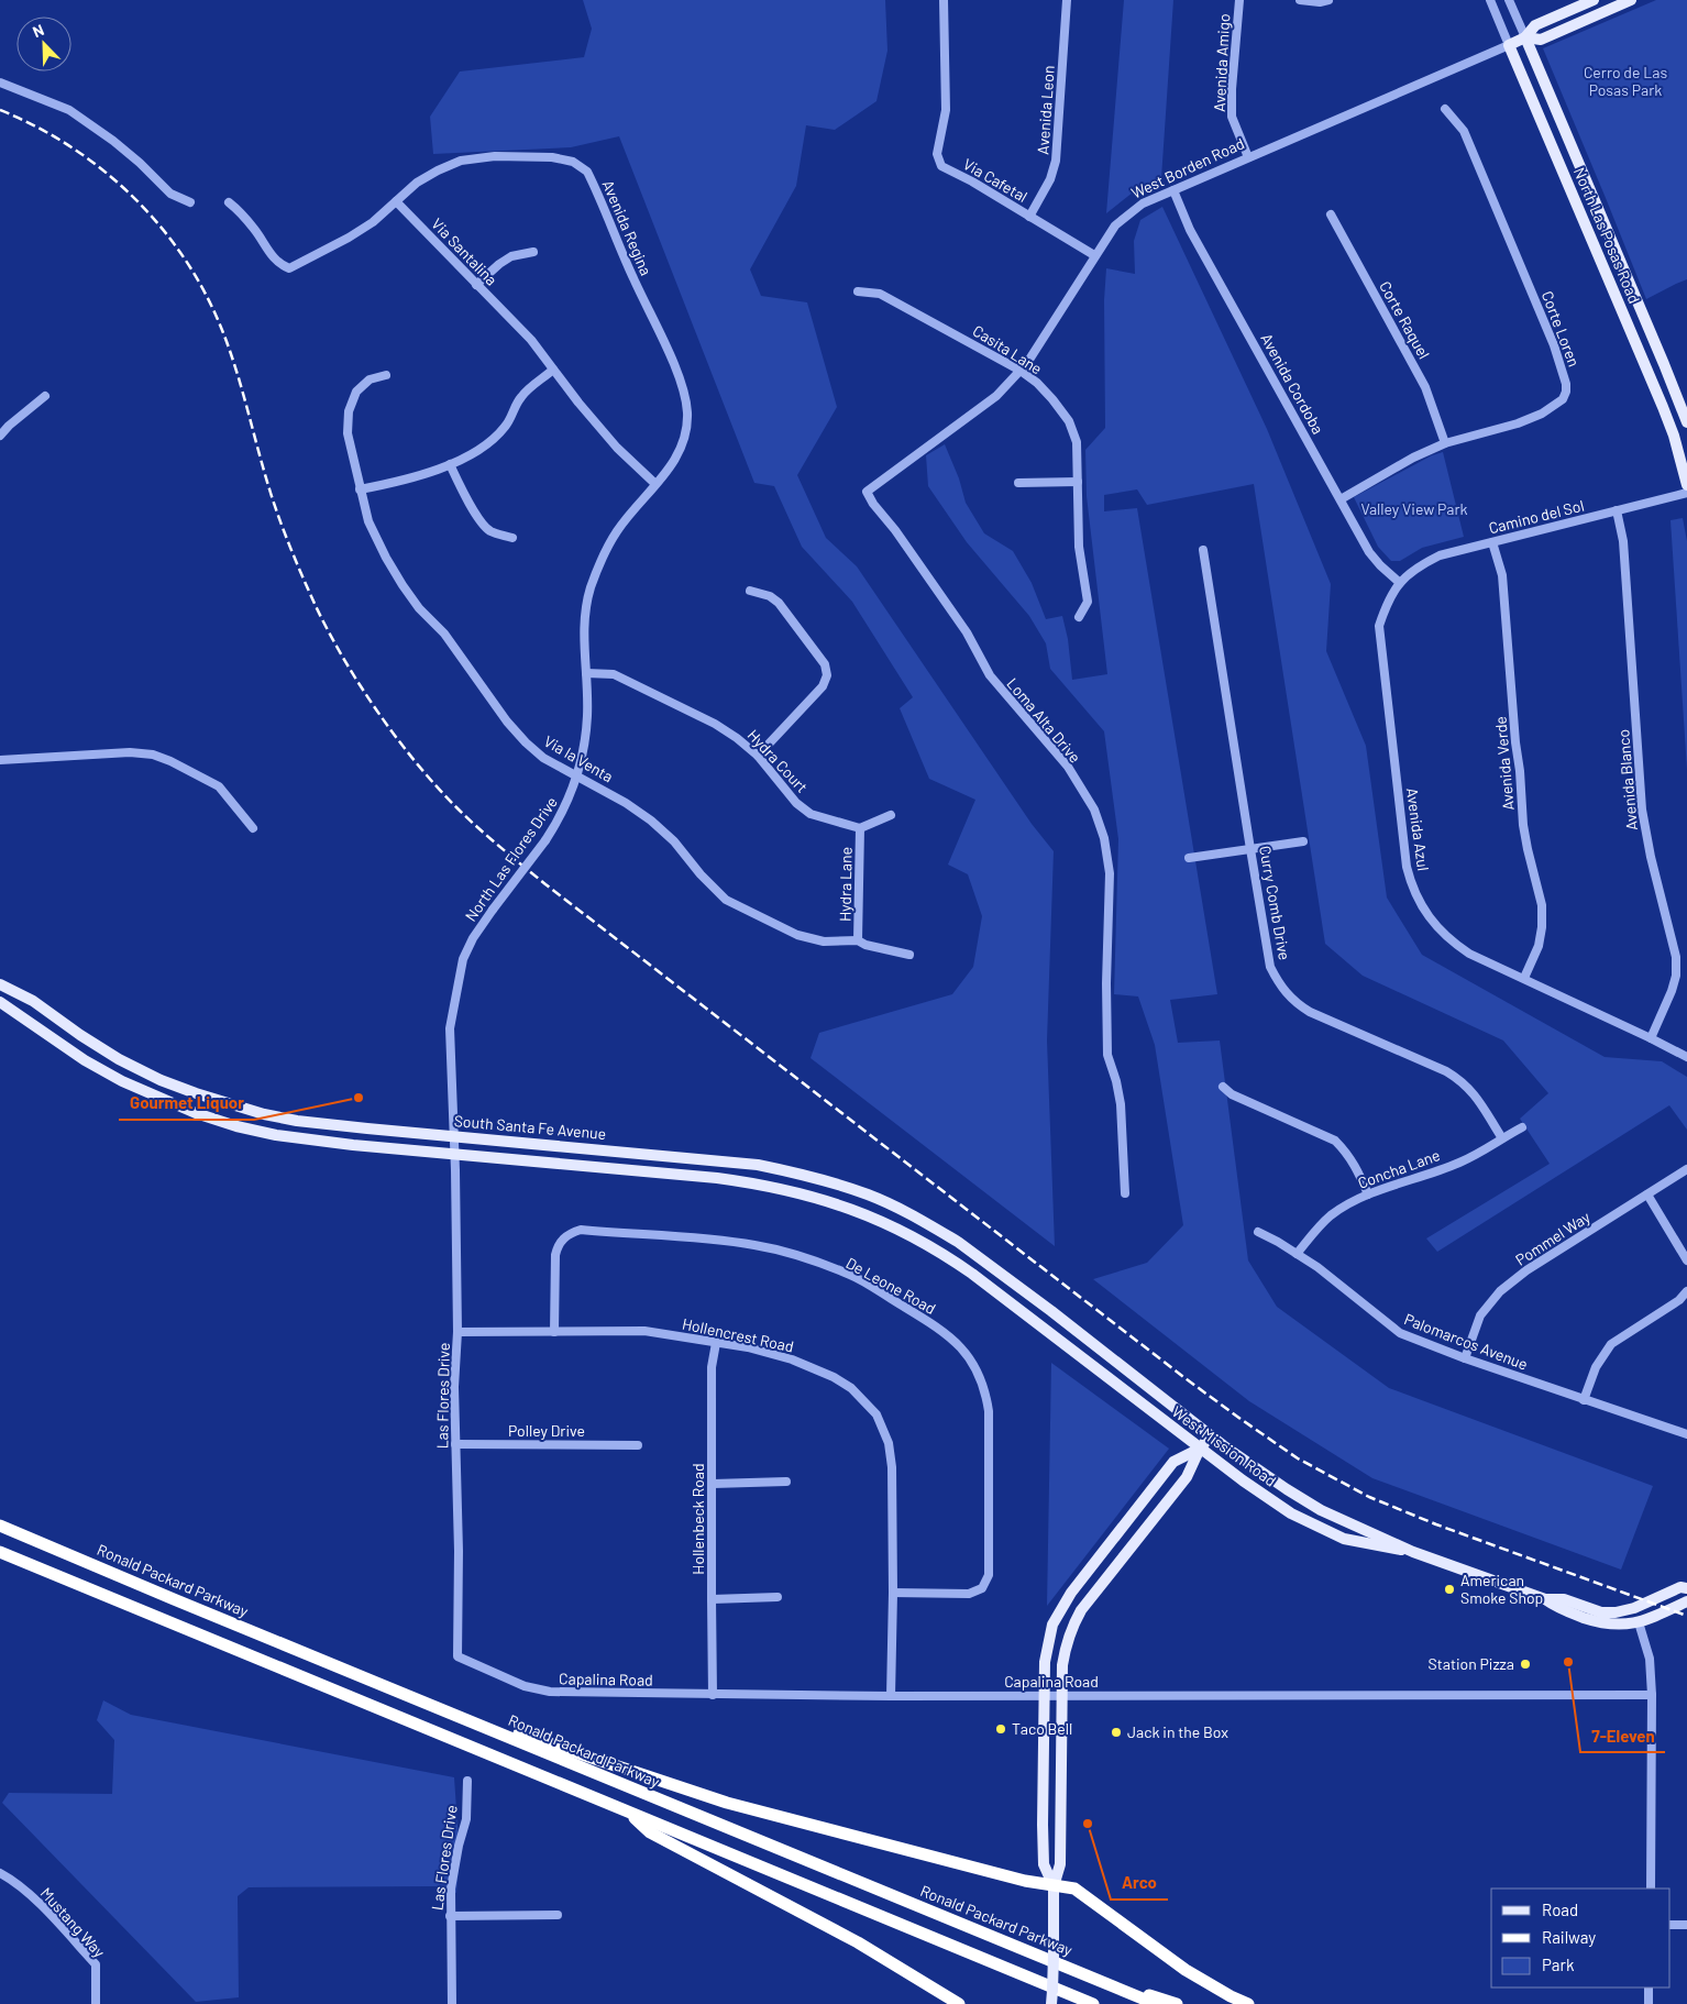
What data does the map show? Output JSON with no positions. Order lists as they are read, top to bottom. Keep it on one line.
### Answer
{"streets":{"highway":["Ronald Packard Parkway"],"main road":["West Borden Road","North Las Posas Road","South Santa Fe Avenue","West Mission Road"],"street":["Avenida Amigo","Avenida Leon","Via Cafetal","Avenida Regina","Via Santalina","Corte Raquel","Corte Loren","Casita Lane","Avenida Cordoba","Camino del Sol","Loma Alta Drive","Via la Venta","Hydra Court","Avenida Verde","Avenida Blanco","Avenida Azul","North Las Flores Drive","Hydra Lane","Curry Comb Drive","Concha Lane","Pommel Way","De Leone Road","Hollencrest Road","Palomarcos Avenue","Las Flores Drive","Polley Drive","Hollenbeck Road","Capalina Road","Mustang Way"]},"crossings":[["Avenida Amigo","West Borden Road"],["Avenida Leon","Via Cafetal"],["West Borden Road","Via Cafetal"],["West Borden Road","North Las Posas Road"],["West Borden Road","Casita Lane"],["West Borden Road","Avenida Cordoba"],["West Borden Road","Loma Alta Drive"],["Avenida Regina","Via Santalina"],["Avenida Regina","North Las Flores Drive"],["Via Santalina","North Las Flores Drive"],["Corte Raquel","Corte Loren"],["Corte Loren","Avenida Cordoba"],["Avenida Cordoba","Camino del Sol"],["Avenida Cordoba","Avenida Azul"],["Camino del Sol","Avenida Verde"],["Camino del Sol","Avenida Blanco"],["Camino del Sol","Avenida Azul"],["Via la Venta","North Las Flores Drive"],["Via la Venta","Hydra Lane"],["Hydra Court","North Las Flores Drive"],["Hydra Court","Hydra Lane"],["Avenida Verde","Avenida Azul"],["Avenida Blanco","Avenida Azul"],["North Las Flores Drive","South Santa Fe Avenue"],["North Las Flores Drive","Las Flores Drive"],["Curry Comb Drive","Concha Lane"],["South Santa Fe Avenue","Las Flores Drive"],["South Santa Fe Avenue","West Mission Road"],["Concha Lane","Palomarcos Avenue"],["Pommel Way","Palomarcos Avenue"],["De Leone Road","Hollencrest Road"],["Hollencrest Road","Las Flores Drive"],["Hollencrest Road","Hollenbeck Road"],["Hollencrest Road","Capalina Road"],["Las Flores Drive","Polley Drive"],["Las Flores Drive","West Mission Road"],["Las Flores Drive","Capalina Road"],["Hollenbeck Road","Capalina Road"]],"parks":["Cerro de Las Posas Park","Valley View Park"],"places":["Gourmet Liquor","American Smoke Shop","7-Eleven","Station Pizza","Taco Bell","Jack in the Box","Arco"],"legend":["Road","Railway","Park"],"north":"top left"}
